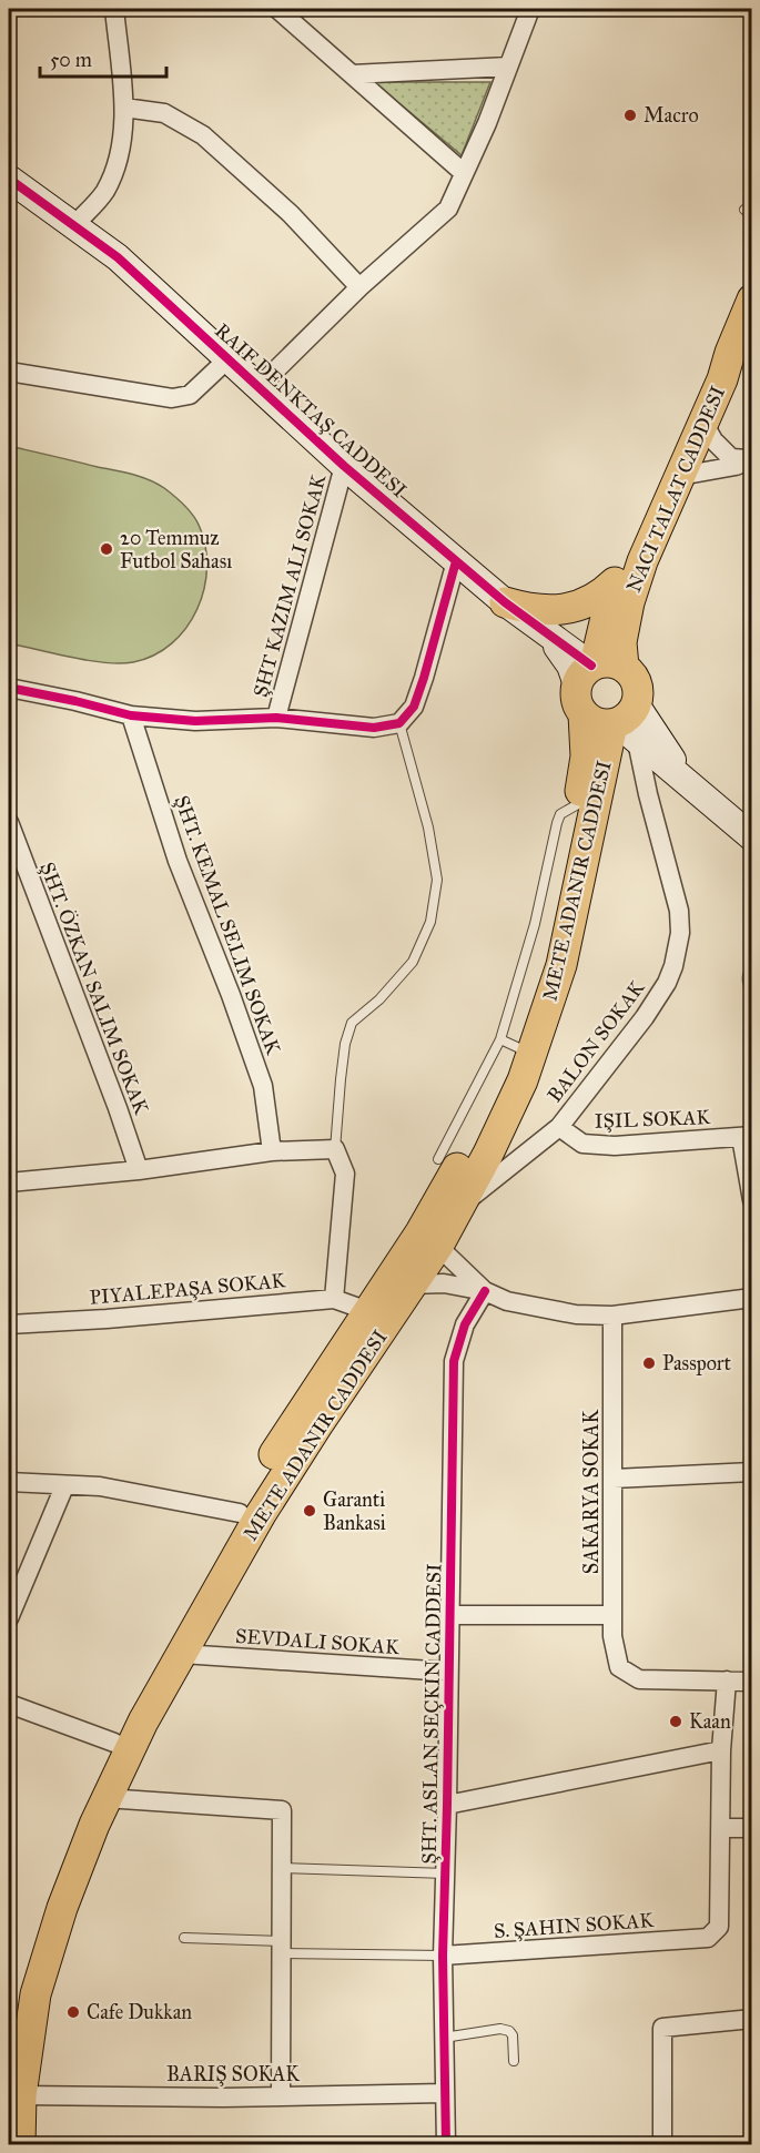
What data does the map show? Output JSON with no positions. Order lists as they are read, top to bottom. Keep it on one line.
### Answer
{"streets":{"main road":["NACI TALAT CADDESI"],"street":["RAIF DENKTAŞ CADDESI","ŞHT. KEMAL SELIM SOKAK","ŞHT. ÖZKAN SALIM SOKAK","BALON SOKAK","PIYALEPAŞA SOKAK","SAKARYA SOKAK","ŞHT. ASLAN SEÇKIN CADDESI","S. ŞAHIN SOKAK"]},"crossings":[["RAIF DENKTAŞ CADDESI","NACI TALAT CADDESI"],["RAIF DENKTAŞ CADDESI","BALON SOKAK"],["NACI TALAT CADDESI","BALON SOKAK"],["ŞHT. ASLAN SEÇKIN CADDESI","S. ŞAHIN SOKAK"]],"places":["Macro","20 Temmuz Futbol Sahası","Passport","Garanti Bankasi","Kaan","Cafe Dukkan"],"scale_bar":"50 m"}
